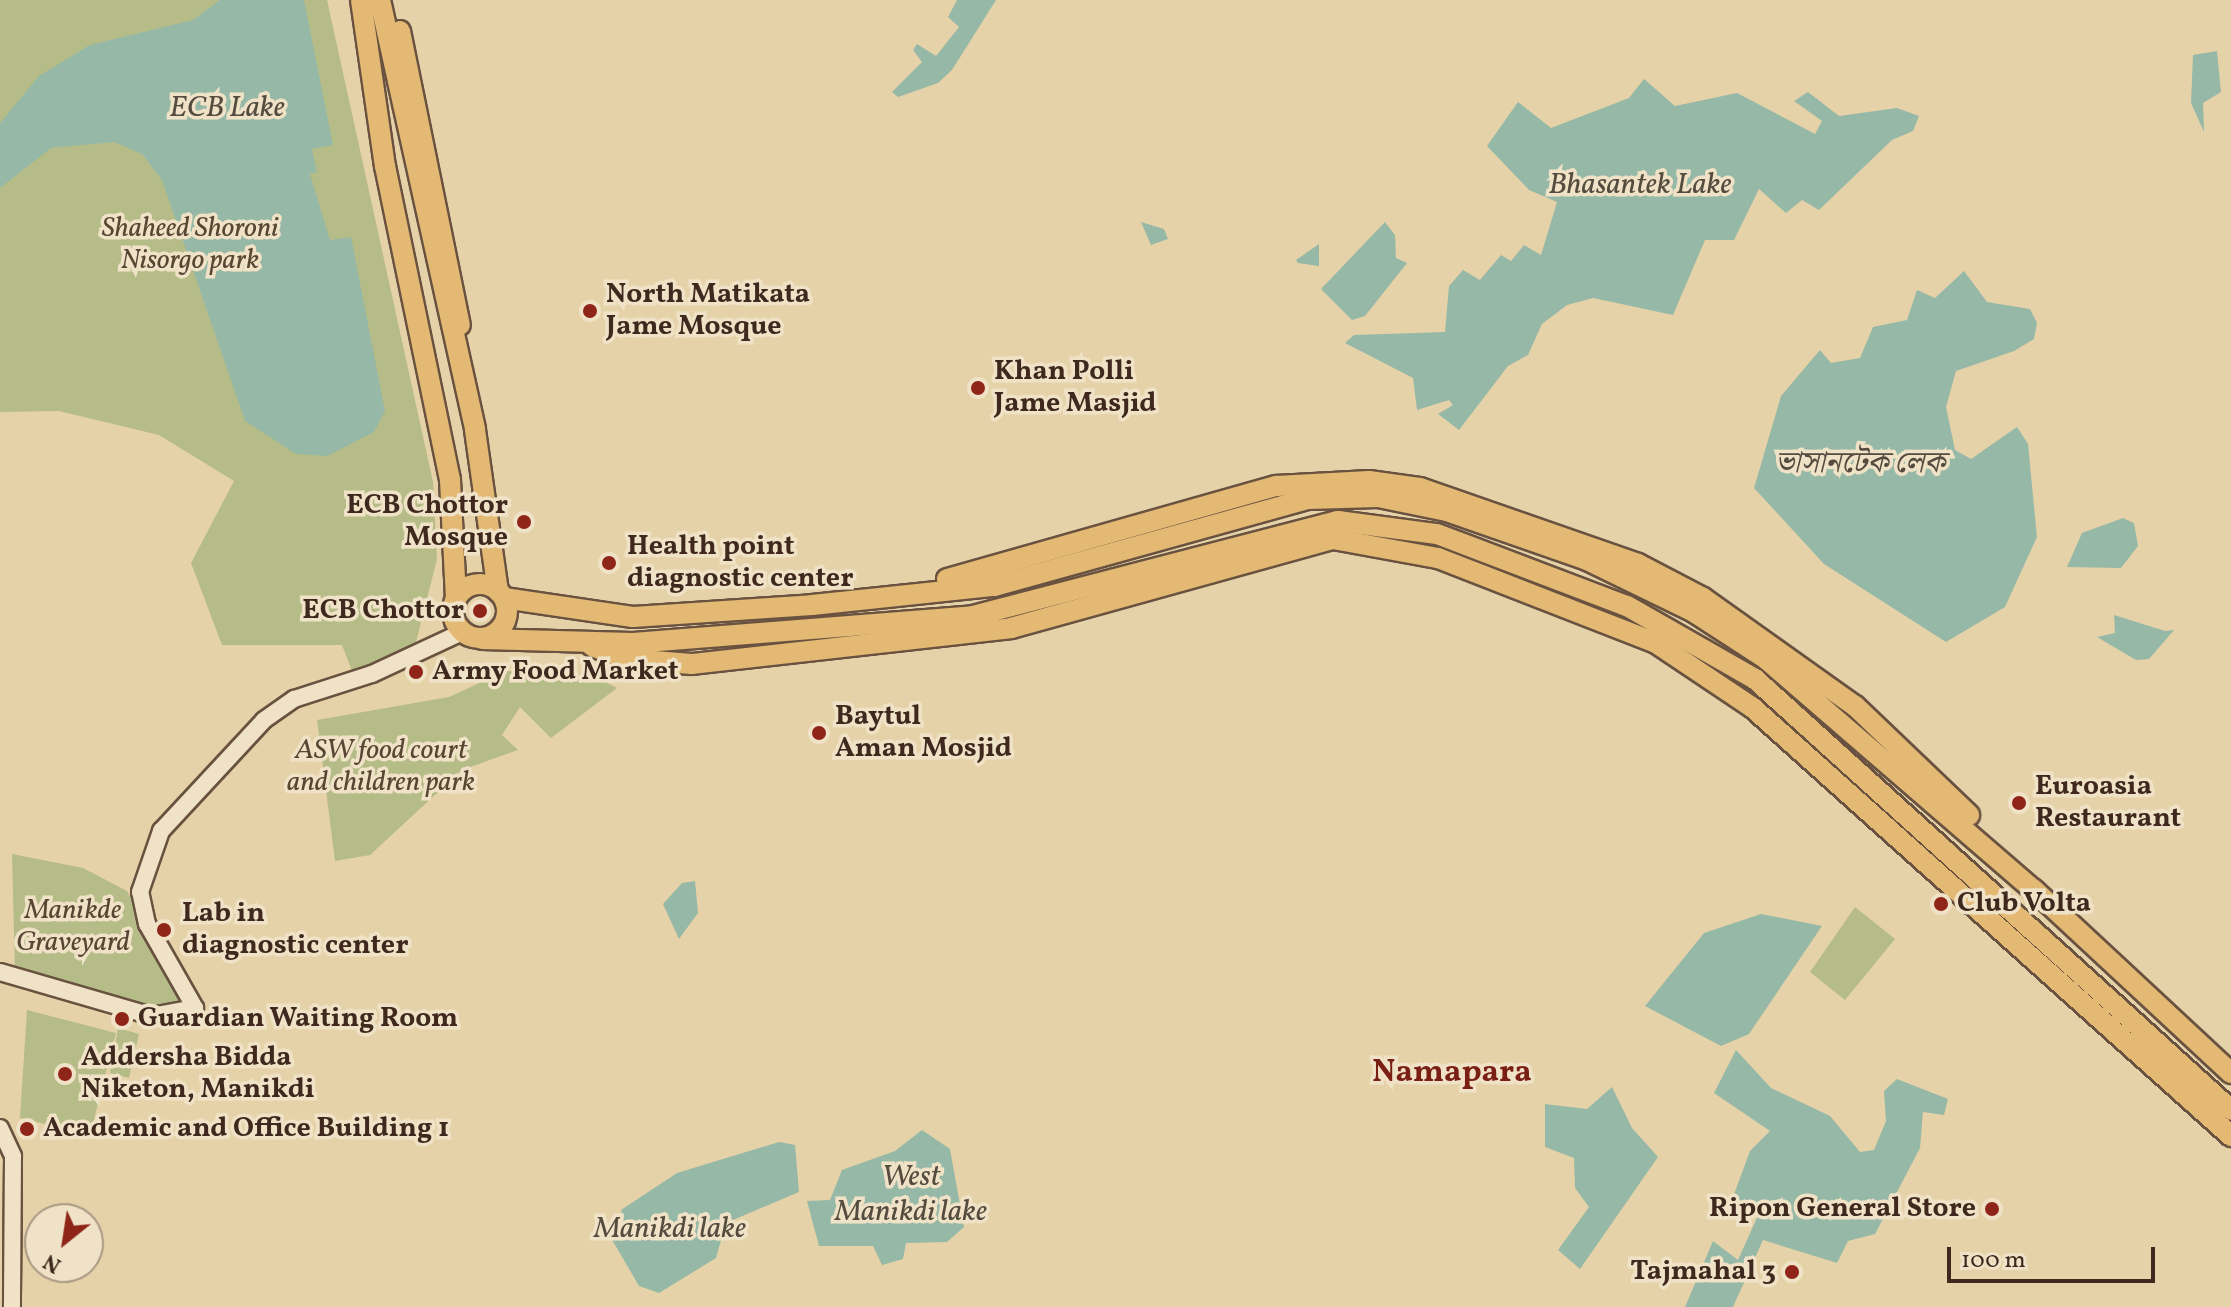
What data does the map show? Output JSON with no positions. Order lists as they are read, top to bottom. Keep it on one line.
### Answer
{"districts":["Namapara"],"water":["ECB Lake","Bhasantek Lake","ভাসানটেক লেক","West Manikdi lake","Manikdi lake"],"parks":["Shaheed Shoroni Nisorgo park","ASW food court and children park","Manikde Graveyard"],"places":["North Matikata Jame Mosque","Khan Polli Jame Masjid","ECB Chottor Mosque","Health point diagnostic center","ECB Chottor","Army Food Market","Baytul Aman Mosjid","Euroasia Restaurant","Club Volta","Lab in diagnostic center","Guardian Waiting Room","Addersha Bidda Niketon, Manikdi","Academic and Office Building 1","Ripon General Store","Tajmahal 3"],"scale_bar":"100 m","north":"bottom left"}
